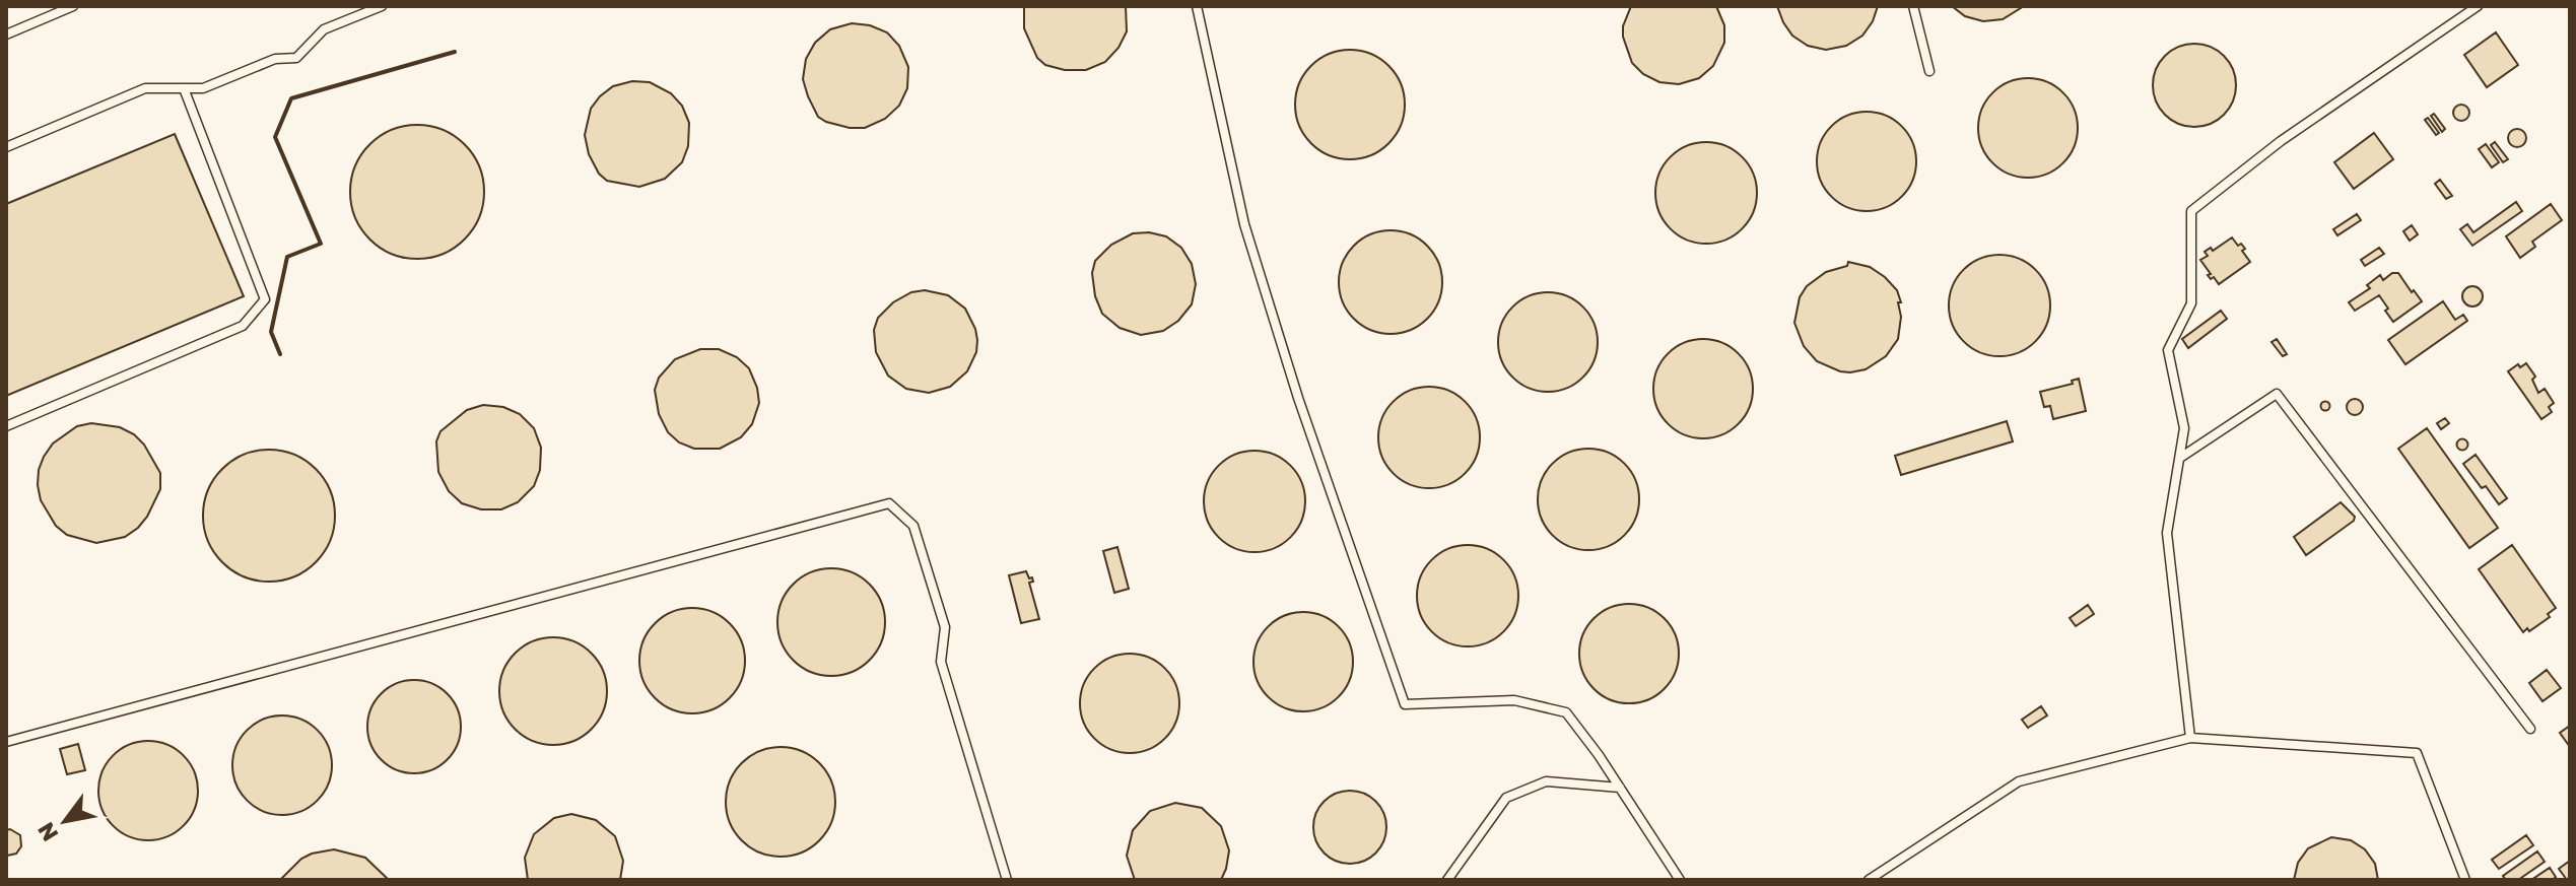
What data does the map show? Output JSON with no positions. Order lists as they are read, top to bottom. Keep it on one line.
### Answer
{"north":"bottom left"}
